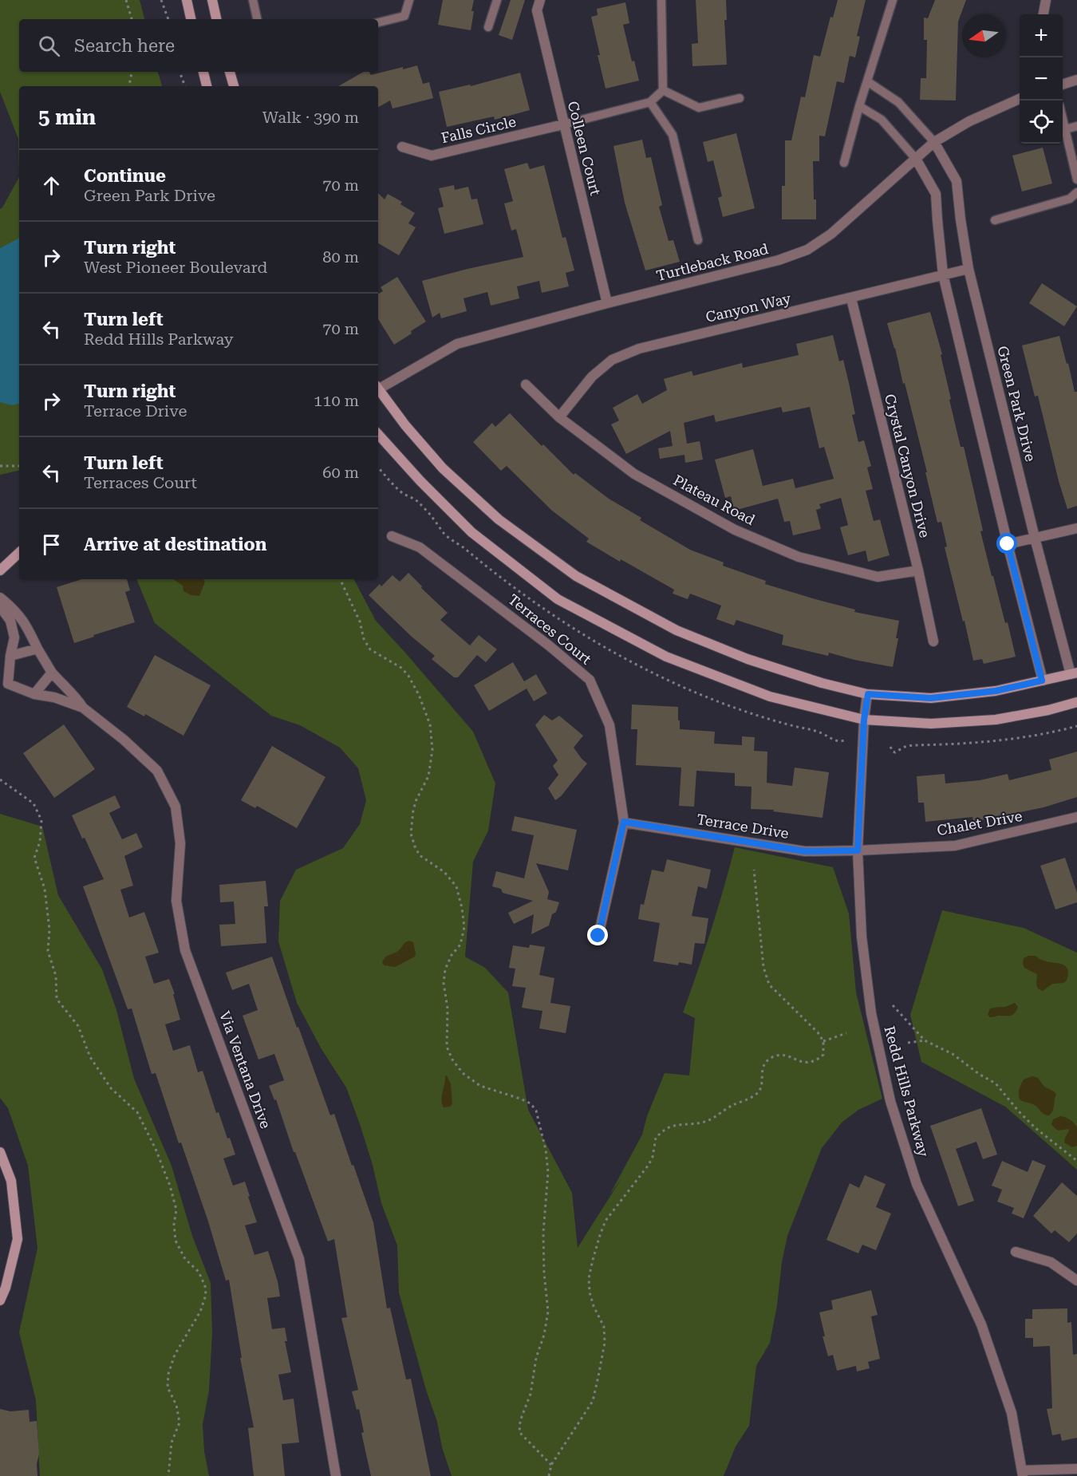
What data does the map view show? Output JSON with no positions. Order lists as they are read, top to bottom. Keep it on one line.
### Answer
{"streets":{"street":["Falls Circle","Colleen Court","Turtleback Road","Canyon Way","Green Park Drive","Crystal Canyon Drive","Plateau Road","Terraces Court","Chalet Drive","Terrace Drive","Via Ventana Drive","Redd Hills Parkway"]},"crossings":[["Falls Circle","Colleen Court"],["Colleen Court","Turtleback Road"],["Turtleback Road","Green Park Drive"],["Canyon Way","Green Park Drive"],["Canyon Way","Crystal Canyon Drive"],["Canyon Way","Plateau Road"],["Crystal Canyon Drive","Plateau Road"],["Terraces Court","Terrace Drive"],["Chalet Drive","Terrace Drive"],["Chalet Drive","Redd Hills Parkway"],["Terrace Drive","Redd Hills Parkway"]],"north":"left","page":{"map_buttons":["+","−"],"search":"Search here","heading":["5 min","Walk · 390 m"],"list":[["Continue","Green Park Drive","70 m"],["Turn right","West Pioneer Boulevard","80 m"],["Turn left","Redd Hills Parkway","70 m"],["Turn right","Terrace Drive","110 m"],["Turn left","Terraces Court","60 m"],"Arrive at destination"]}}
